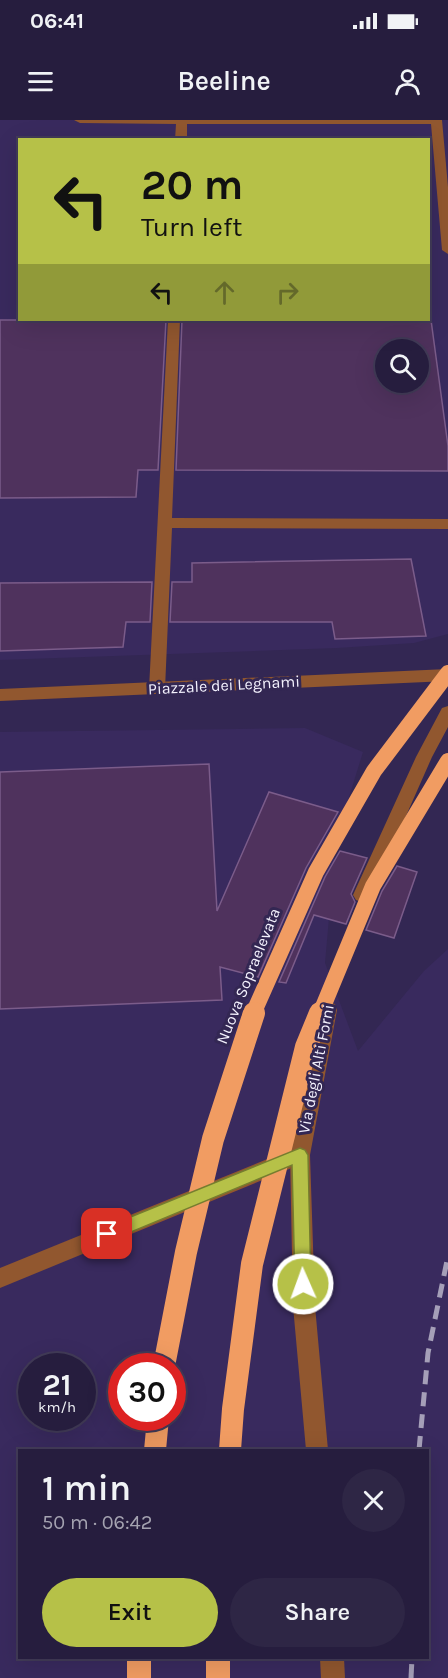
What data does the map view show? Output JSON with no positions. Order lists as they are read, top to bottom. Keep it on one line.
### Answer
{"streets":{"highway":["Nuova Sopraelevata"],"street":["Piazzale dei Legnami","Via degli Alti Forni"]},"crossings":[["Piazzale dei Legnami","Nuova Sopraelevata"]],"page":{"status":"06:41","header":"Beeline","turn":["20 m","Turn left"],"speed":"21 km/h","limit":"30","heading":["1 min","50 m · 06:42"],"buttons":["Exit","Share"]}}
